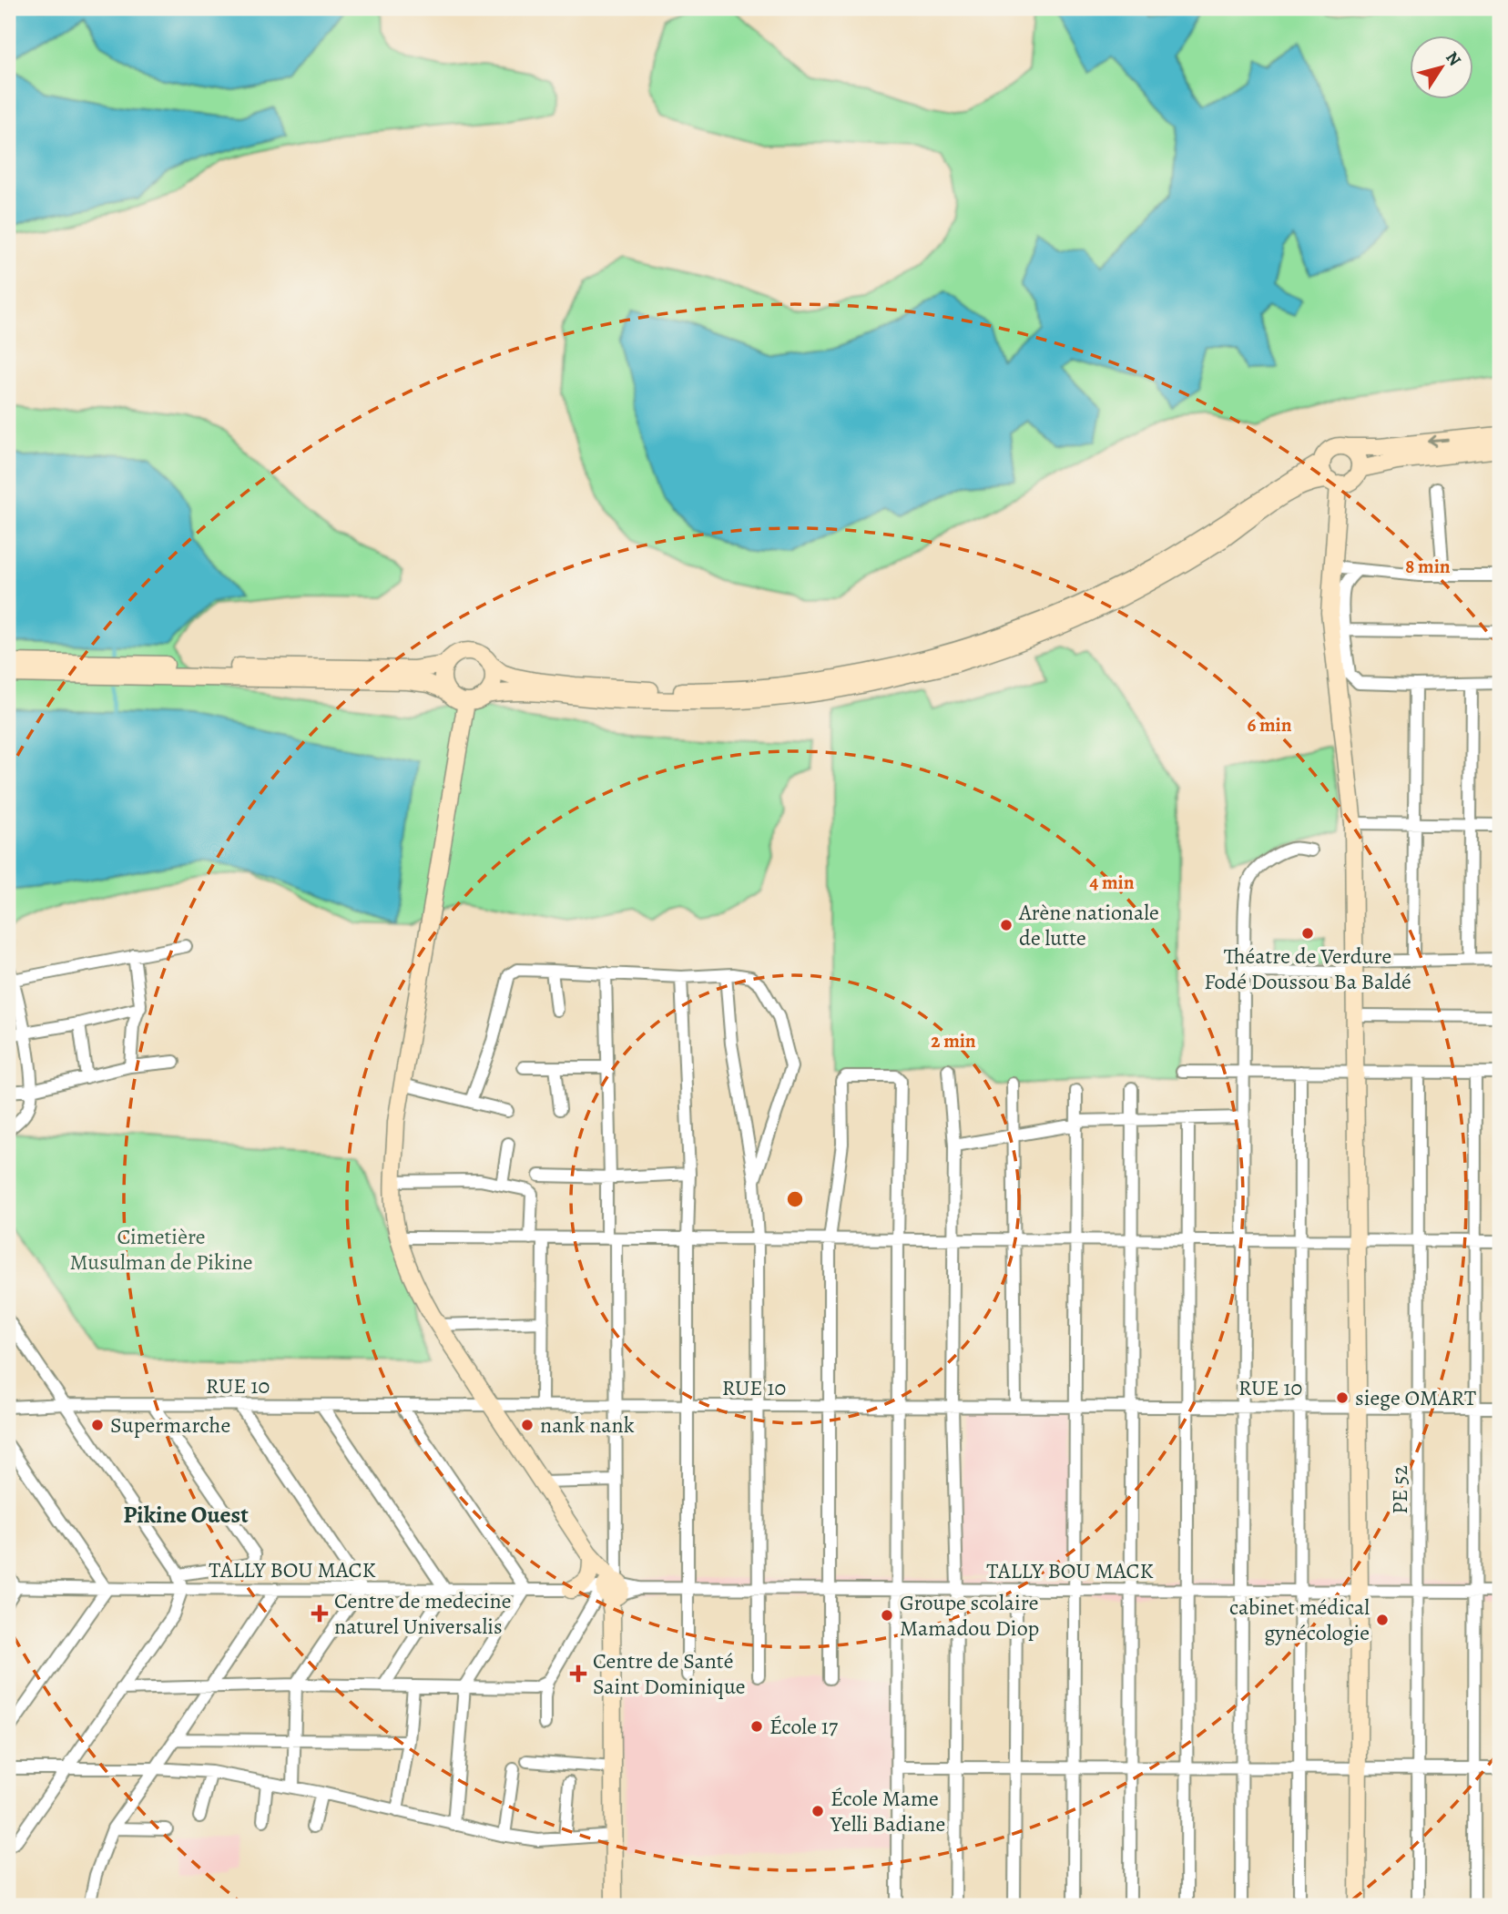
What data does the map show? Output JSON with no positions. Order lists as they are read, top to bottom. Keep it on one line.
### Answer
{"streets":{"street":["RUE 10","PE 52","TALLY BOU MACK"]},"crossings":[["RUE 10","PE 52"],["PE 52","TALLY BOU MACK"]],"districts":["Pikine Ouest"],"parks":["Cimetière Musulman de Pikine"],"places":{"other":["Arène nationale de lutte","Théatre de Verdure Fodé Doussou Ba Baldé","siege OMART","Supermarche","nank nank","Groupe scolaire Mamadou Diop","cabinet médical gynécologie","École 17","École Mame Yelli Badiane"],"health":["Centre de medecine naturel Universalis","Centre de Santé Saint Dominique"]},"north":"top right","rings":["8 min","6 min","4 min","2 min"]}
